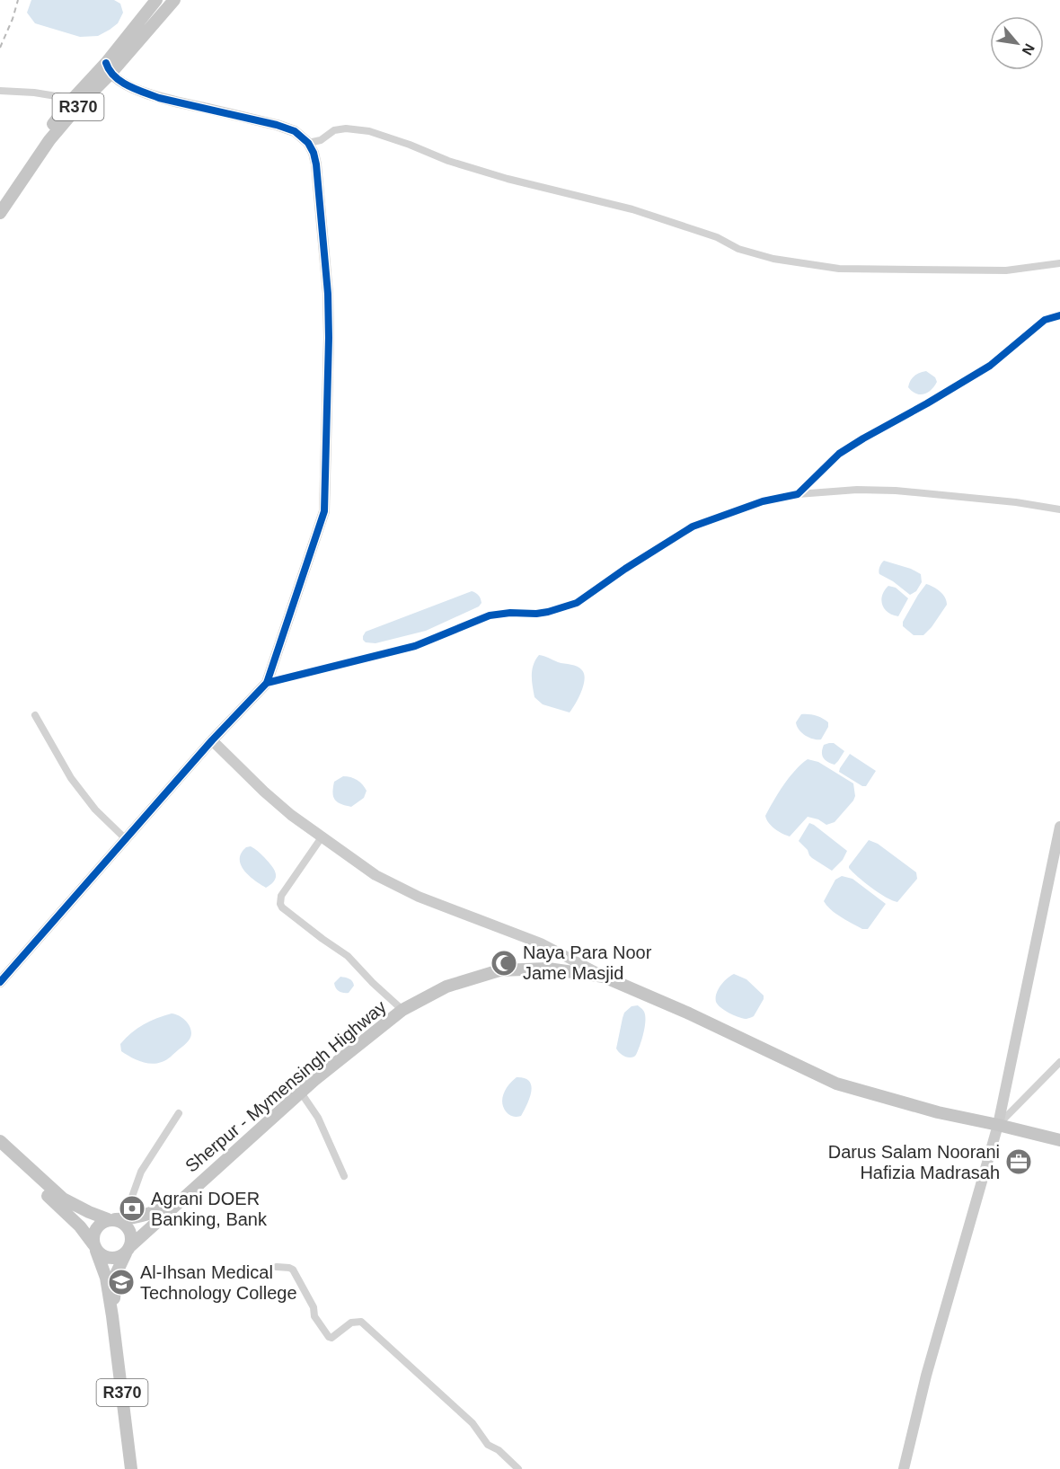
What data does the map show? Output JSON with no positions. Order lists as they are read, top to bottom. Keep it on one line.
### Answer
{"streets":{"main road":["R370","Sherpur - Mymensingh Highway"]},"crossings":[["R370","Sherpur - Mymensingh Highway"]],"places":{"mosque":["Naya Para Noor Jame Masjid"],"office":["Darus Salam Noorani Hafizia Madrasah"],"bank":["Agrani DOER Banking, Bank"],"school or university":["Al-Ihsan Medical Technology College"]},"north":"bottom right"}
